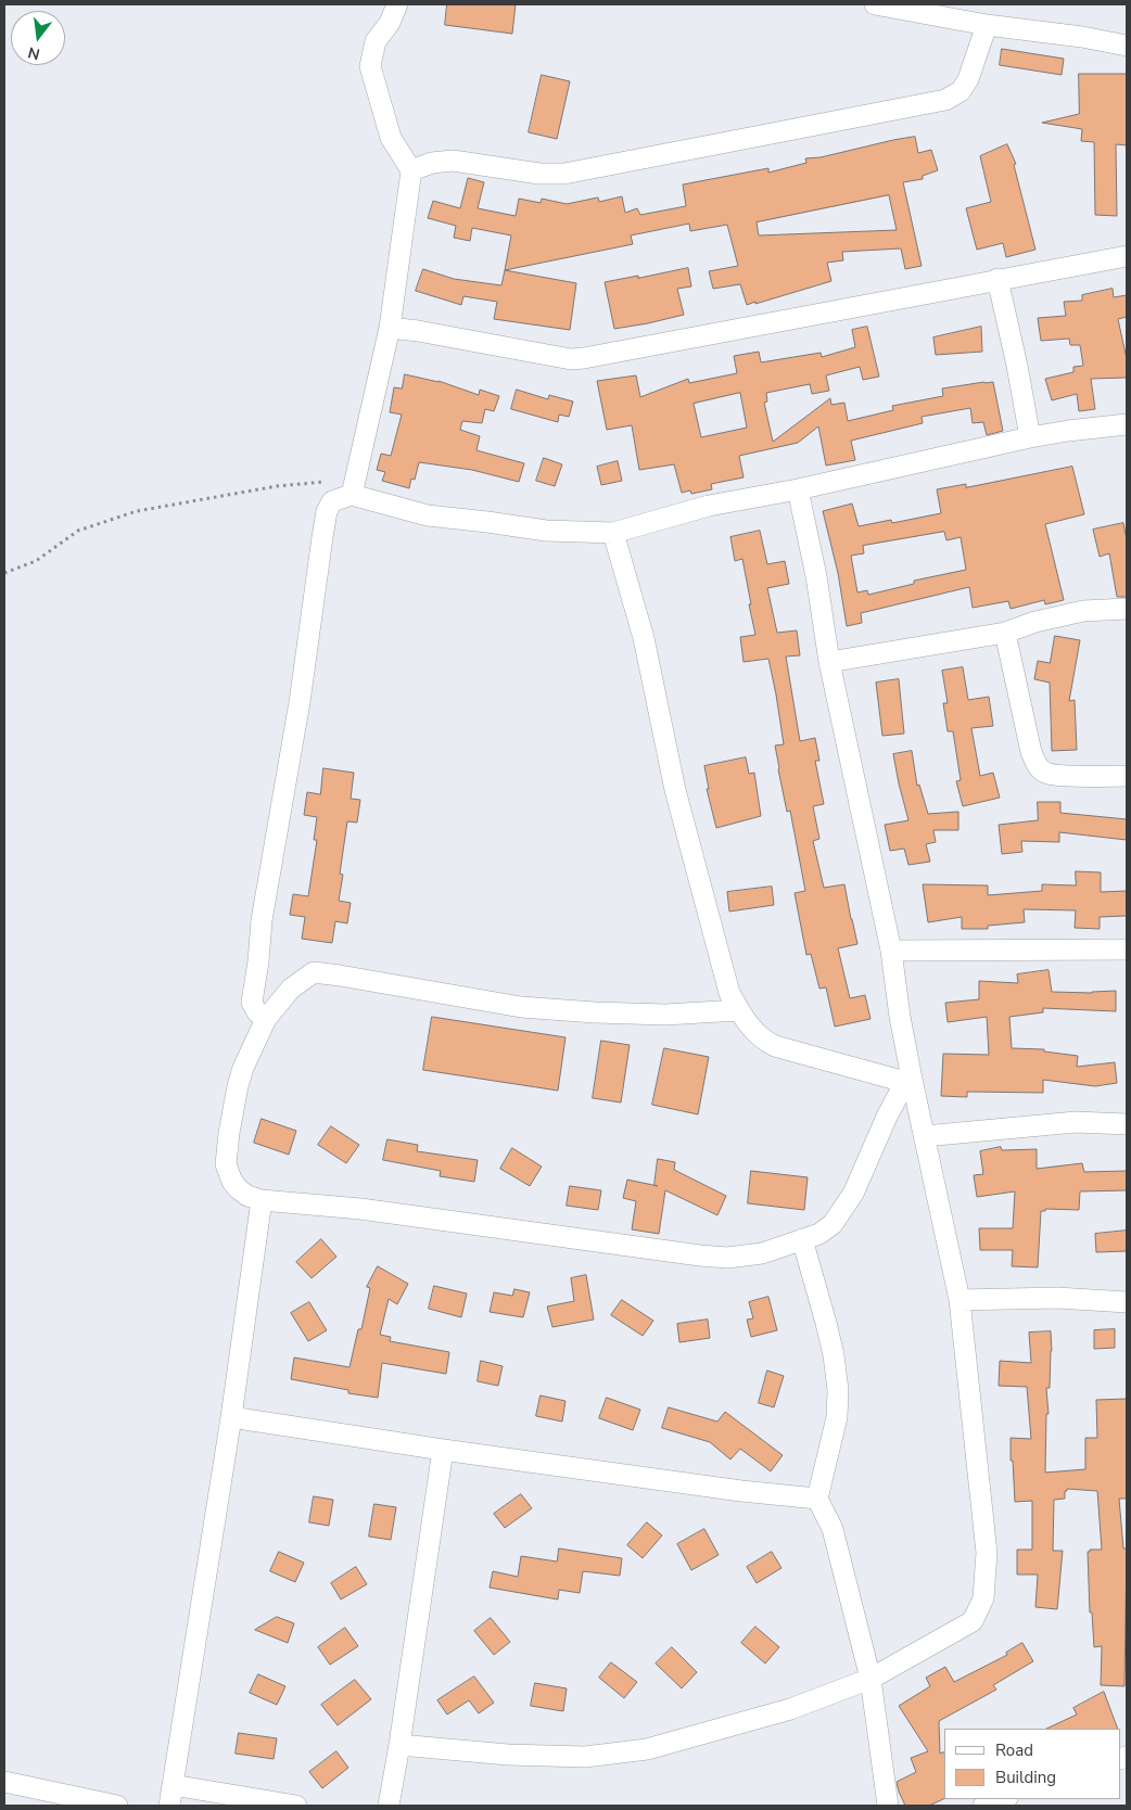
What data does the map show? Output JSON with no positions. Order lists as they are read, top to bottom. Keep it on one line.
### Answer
{"legend":["Road","Building"],"north":"bottom"}
